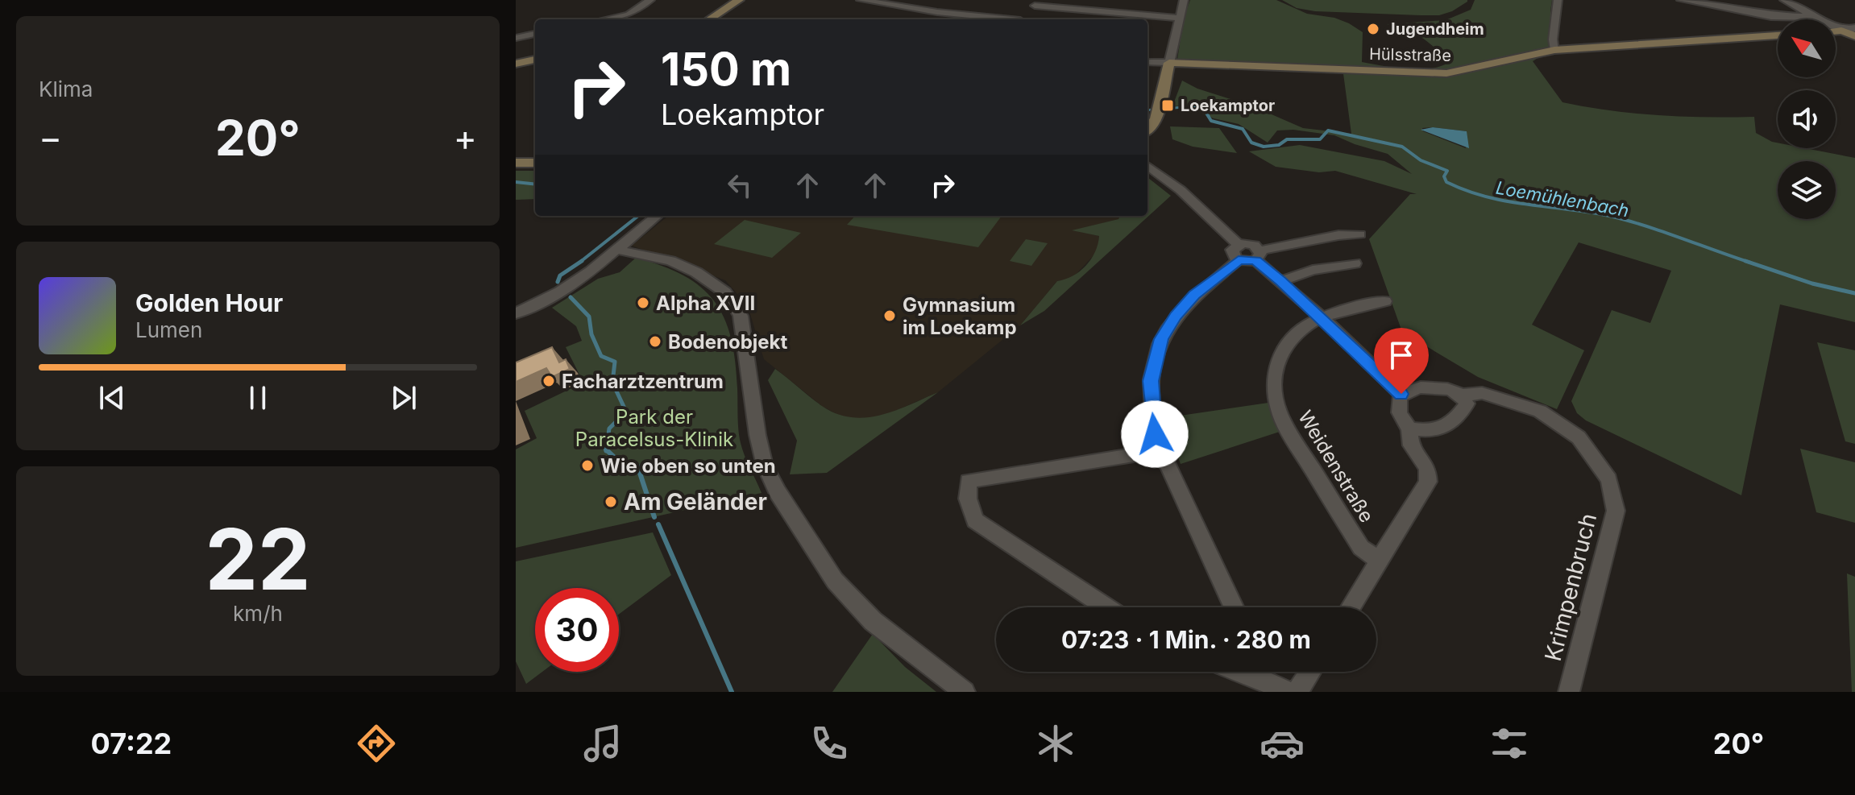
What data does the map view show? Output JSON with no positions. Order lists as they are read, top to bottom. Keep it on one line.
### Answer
{"streets":{"main road":["Hülsstraße"],"street":["Weidenstraße","Krimpenbruch"]},"water":["Loemühlenbach"],"parks":["Park der Paracelsus-Klinik"],"places":{"other":["Jugendheim","Alpha XVII","Gymnasium im Loekamp","Bodenobjekt","Facharztzentrum","Wie oben so unten","Am Geländer"],"transit":["Loekamptor"]},"north":"top left","page":{"tile":["Klima",["22","km/h"]],"turn":["150 m","Loekamptor"],"heat":["−","20°","+"],"song":["Golden Hour","Lumen"],"limit":"30","trip":"07:23 · 1 Min. · 280 m","tabs":["07:22","20°"]}}
